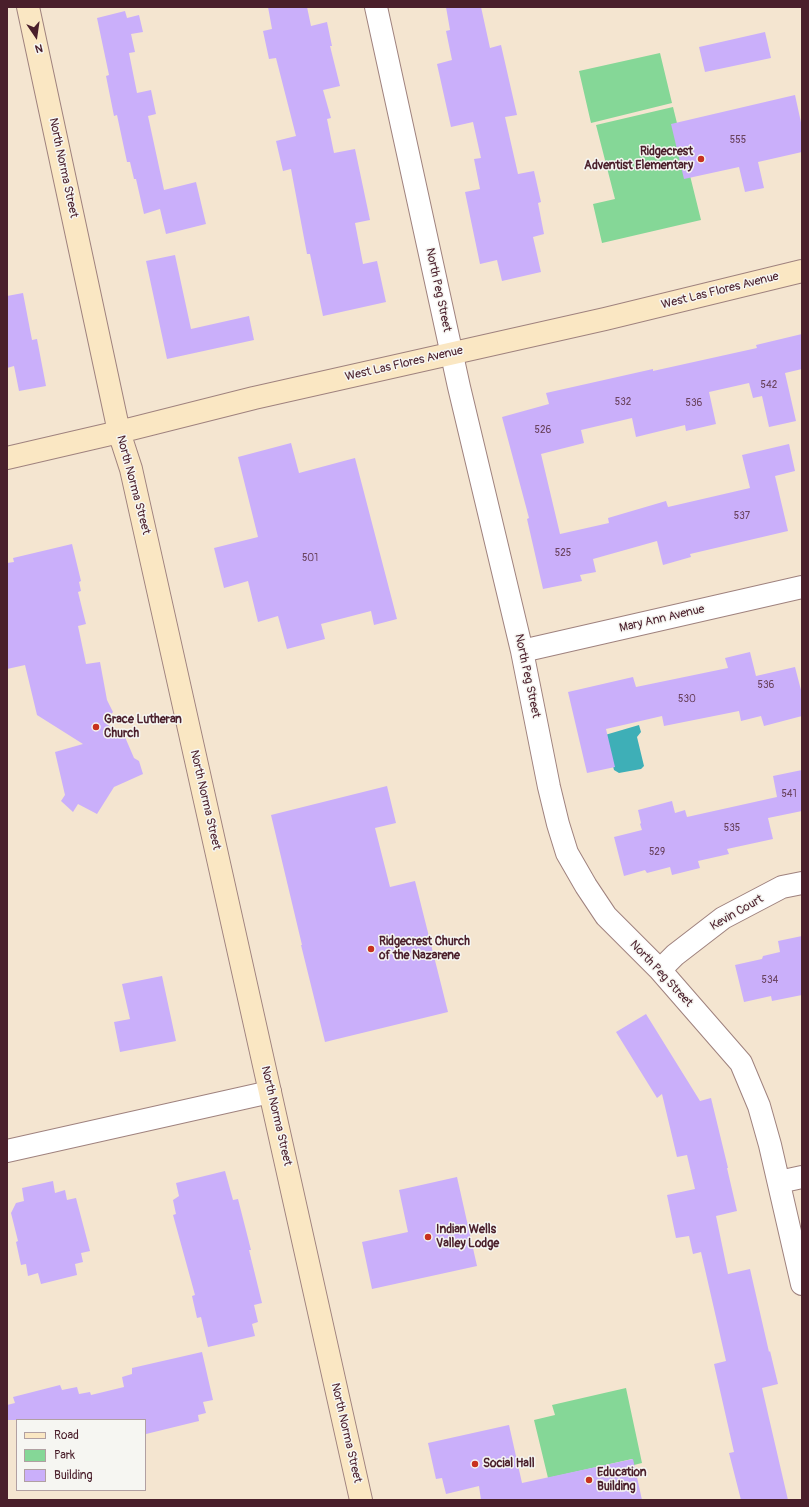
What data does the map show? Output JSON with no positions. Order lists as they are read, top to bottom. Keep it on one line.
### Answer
{"streets":{"main road":["North Norma Street","West Las Flores Avenue"],"street":["North Peg Street","Mary Ann Avenue","Kevin Court"]},"crossings":[["North Norma Street","West Las Flores Avenue"],["North Peg Street","West Las Flores Avenue"],["North Peg Street","Mary Ann Avenue"],["North Peg Street","Kevin Court"]],"places":["Ridgecrest Adventist Elementary","Grace Lutheran Church","Ridgecrest Church of the Nazarene","Indian Wells Valley Lodge","Social Hall","Education Building"],"house_numbers":["555","542","532","536","526","537","525","501","536","530","541","535","529","534"],"legend":["Road","Park","Building"],"north":"bottom"}
